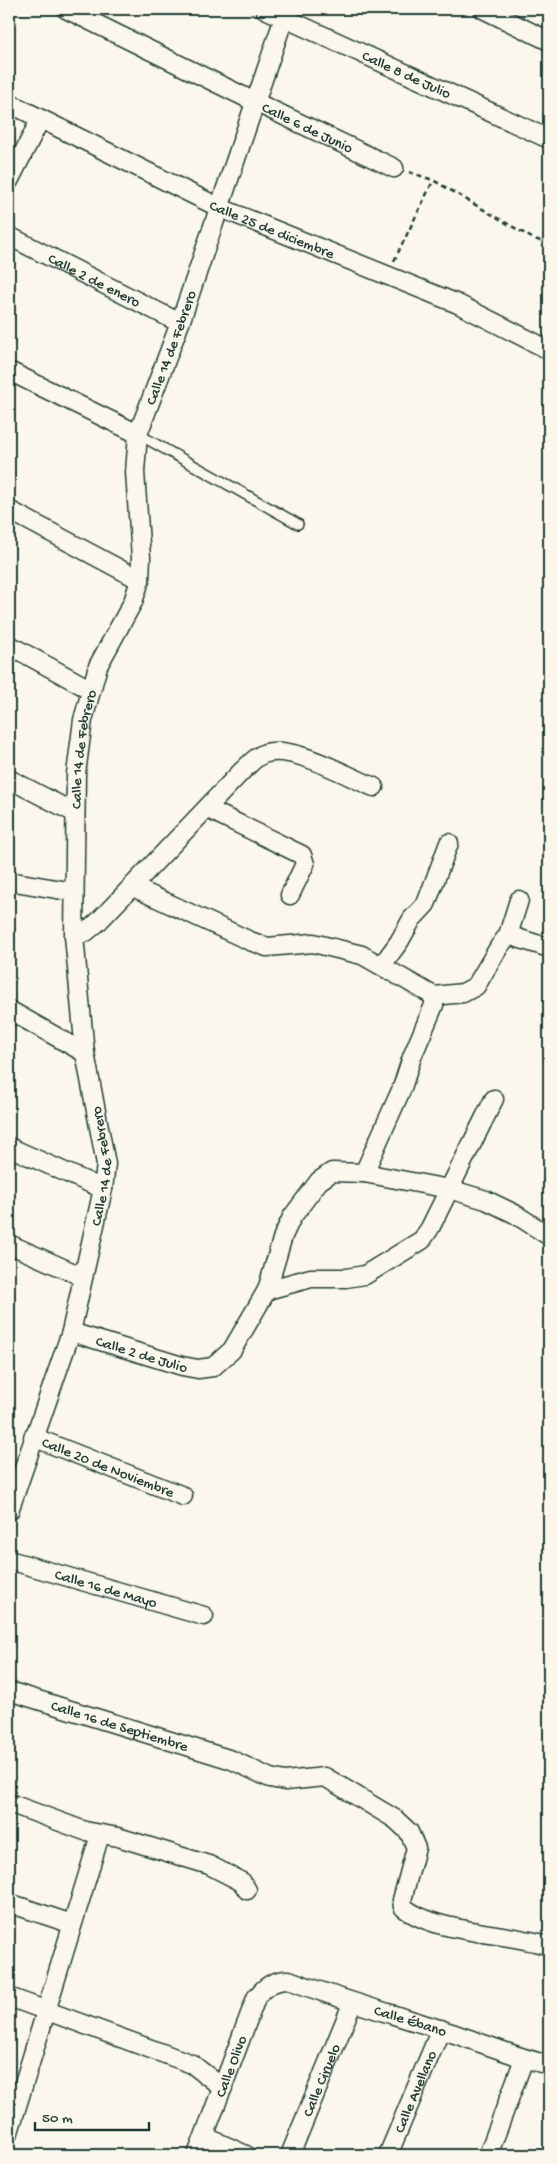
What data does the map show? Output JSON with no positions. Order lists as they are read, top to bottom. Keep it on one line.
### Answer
{"streets":{"street":["Calle 8 de Julio","Calle 6 de Junio","Calle 25 de diciembre","Calle 2 de enero","Calle 14 de Febrero","Calle 2 de Julio","Calle 20 de Noviembre","Calle 16 de Mayo","Calle 16 de Septiembre","Calle Ébano","Calle Olivo","Calle Ciruelo","Calle Avellano"]},"crossings":[["Calle 8 de Julio","Calle 14 de Febrero"],["Calle 6 de Junio","Calle 14 de Febrero"],["Calle 25 de diciembre","Calle 14 de Febrero"],["Calle 2 de enero","Calle 14 de Febrero"],["Calle 14 de Febrero","Calle 2 de Julio"],["Calle 14 de Febrero","Calle 20 de Noviembre"],["Calle Ébano","Calle Olivo"],["Calle Ébano","Calle Ciruelo"],["Calle Ébano","Calle Avellano"]],"scale_bar":"50 m"}
